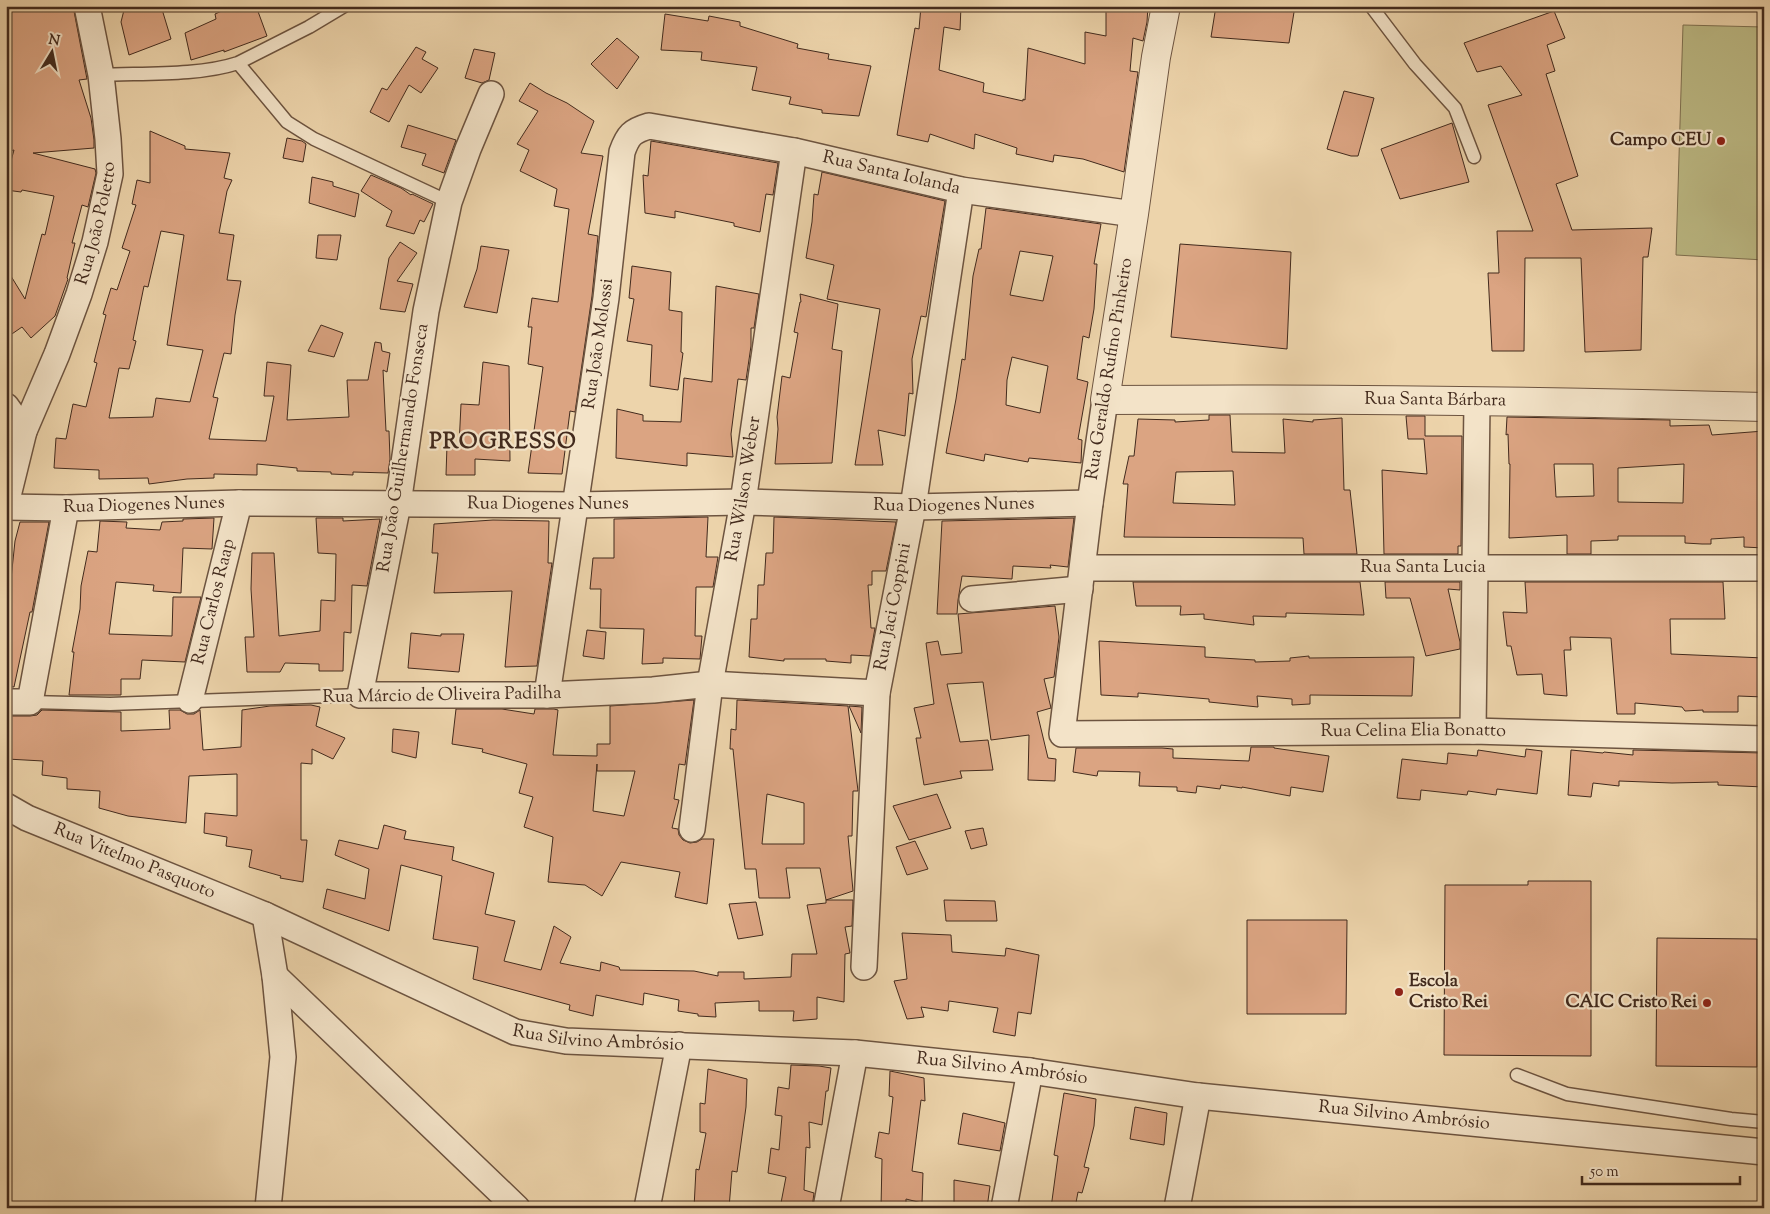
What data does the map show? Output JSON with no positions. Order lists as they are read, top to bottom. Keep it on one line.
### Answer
{"streets":{"street":["Rua Santa Iolanda","Rua João Poletto","Rua João Molossi","Rua Geraldo Rufino Pinheiro","Rua Santa Bárbara","Rua João Guilhermando Fonseca","Rua Wilson Weber","Rua Diogenes Nunes","Rua Santa Lucia","Rua Carlos Raap","Rua Jaci Coppini","Rua Márcio de Oliveira Padilha","Rua Celina Elia Bonatto","Rua Vitelmo Pasquoto","Rua Silvino Ambrósio"]},"crossings":[["Rua Santa Iolanda","Rua João Molossi"],["Rua Santa Iolanda","Rua Geraldo Rufino Pinheiro"],["Rua Santa Iolanda","Rua Wilson Weber"],["Rua Santa Iolanda","Rua Jaci Coppini"],["Rua João Poletto","Rua Diogenes Nunes"],["Rua João Molossi","Rua Diogenes Nunes"],["Rua João Molossi","Rua Márcio de Oliveira Padilha"],["Rua Geraldo Rufino Pinheiro","Rua Santa Bárbara"],["Rua Geraldo Rufino Pinheiro","Rua Diogenes Nunes"],["Rua Geraldo Rufino Pinheiro","Rua Santa Lucia"],["Rua Geraldo Rufino Pinheiro","Rua Celina Elia Bonatto"],["Rua João Guilhermando Fonseca","Rua Diogenes Nunes"],["Rua João Guilhermando Fonseca","Rua Márcio de Oliveira Padilha"],["Rua Wilson Weber","Rua Diogenes Nunes"],["Rua Wilson Weber","Rua Márcio de Oliveira Padilha"],["Rua Diogenes Nunes","Rua Carlos Raap"],["Rua Diogenes Nunes","Rua Jaci Coppini"],["Rua Carlos Raap","Rua Márcio de Oliveira Padilha"],["Rua Jaci Coppini","Rua Márcio de Oliveira Padilha"],["Rua Vitelmo Pasquoto","Rua Silvino Ambrósio"]],"districts":["PROGRESSO"],"places":["Campo CEU","Escola Cristo Rei","CAIC Cristo Rei"],"scale_bar":"50 m","north":"top"}
